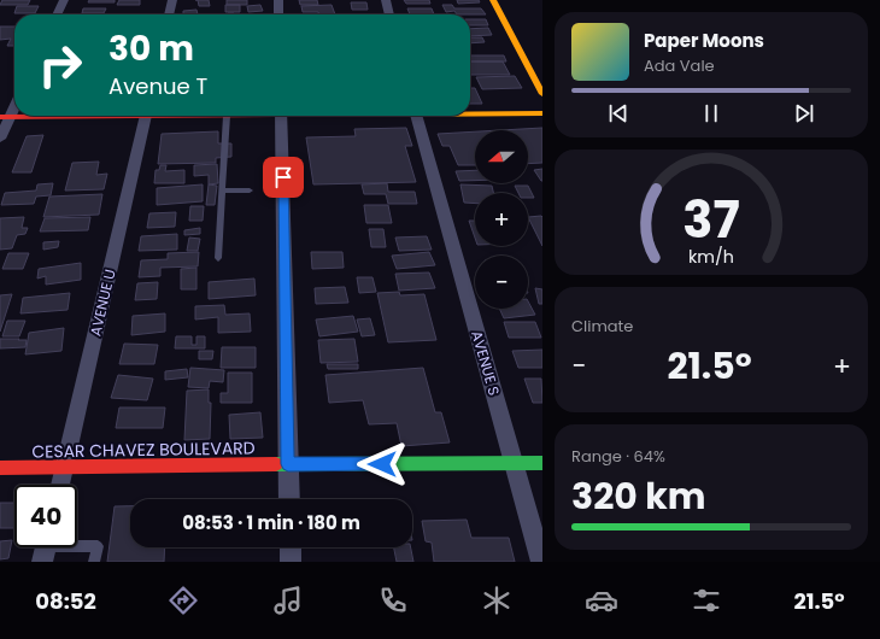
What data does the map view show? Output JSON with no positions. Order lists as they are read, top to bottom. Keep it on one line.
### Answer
{"streets":{"street":["AVENUE U","AVENUE S","CESAR CHAVEZ BOULEVARD"]},"crossings":[["AVENUE U","CESAR CHAVEZ BOULEVARD"],["AVENUE S","CESAR CHAVEZ BOULEVARD"]],"north":"left","page":{"turn":["30 m","Avenue T"],"song":["Paper Moons","Ada Vale"],"map_buttons":["+","−"],"tile":["Climate",["Range · 64%","320 km"]],"heat":["−","21.5°","+"],"limit":"40","trip":"08:53 · 1 min · 180 m","tabs":["08:52","21.5°"],"gauge":["37","km/h"]}}
